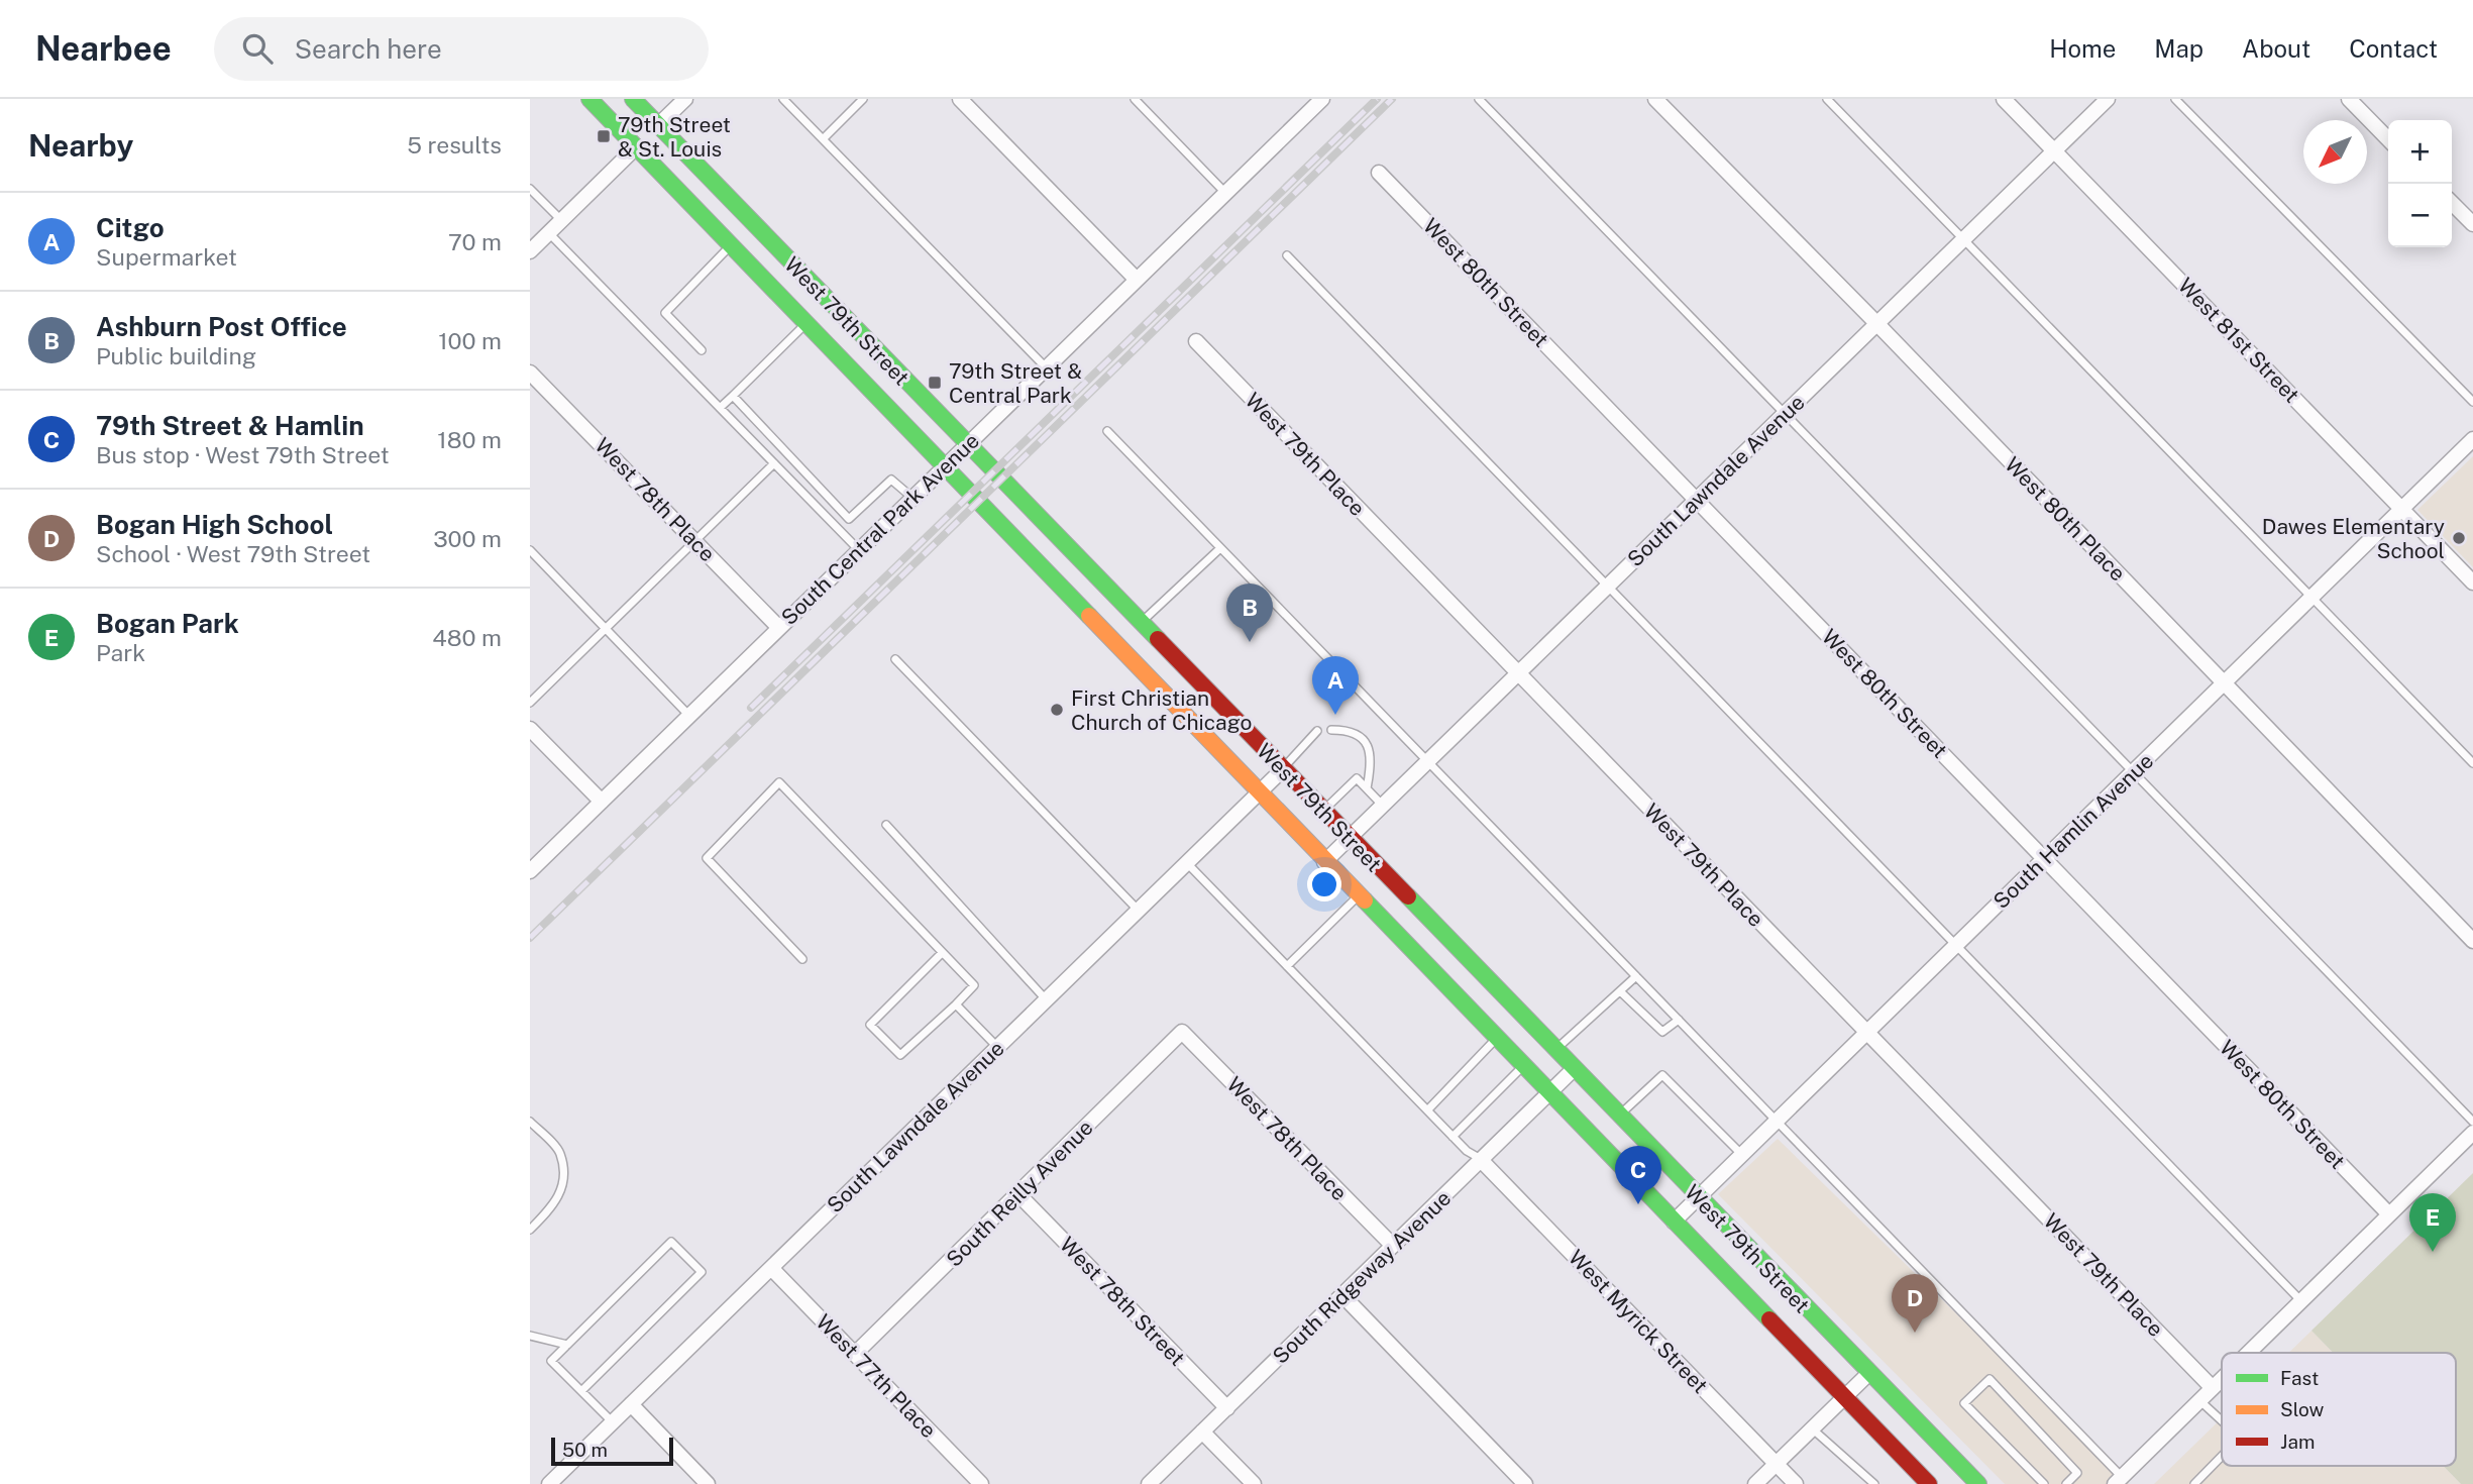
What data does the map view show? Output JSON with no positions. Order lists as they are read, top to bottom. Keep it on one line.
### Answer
{"streets":{"main road":["West 79th Street"],"street":["West 80th Street","West 81st Street","West 79th Place","South Lawndale Avenue","West 78th Place","West 80th Place","South Central Park Avenue","South Hamlin Avenue","South Reilly Avenue","South Ridgeway Avenue","West 78th Street","West Myrick Street","West 77th Place"]},"crossings":[["West 80th Street","South Lawndale Avenue"],["West 80th Street","South Hamlin Avenue"],["West 79th Street","South Lawndale Avenue"],["West 79th Street","South Central Park Avenue"],["West 79th Street","South Hamlin Avenue"],["West 79th Street","South Ridgeway Avenue"],["West 81st Street","South Lawndale Avenue"],["West 81st Street","South Hamlin Avenue"],["West 79th Place","South Lawndale Avenue"],["West 79th Place","South Hamlin Avenue"],["South Lawndale Avenue","West 80th Place"],["South Lawndale Avenue","West 77th Place"],["West 78th Place","South Central Park Avenue"],["West 78th Place","South Reilly Avenue"],["West 78th Place","South Ridgeway Avenue"],["West 80th Place","South Hamlin Avenue"],["South Reilly Avenue","West 78th Street"],["South Reilly Avenue","West 77th Place"],["South Ridgeway Avenue","West 78th Street"],["South Ridgeway Avenue","West Myrick Street"]],"places":{"transit":["79th Street & St. Louis","79th Street & Central Park"],"other":["Dawes Elementary School","First Christian Church of Chicago"]},"legend":["Fast","Slow","Jam"],"scale_bar":"50 m","north":"bottom left","page":{"header":"Nearbee","search":"Search here","nav":["Home","Map","About","Contact"],"heading":["Nearby","5 results"],"map_buttons":["+","−"],"list":[{"mark":"A","name":"Citgo","note":"Supermarket","value":"70 m"},{"mark":"B","name":"Ashburn Post Office","note":"Public building","value":"100 m"},{"mark":"C","name":"79th Street & Hamlin","note":"Bus stop · West 79th Street","value":"180 m"},{"mark":"D","name":"Bogan High School","note":"School · West 79th Street","value":"300 m"},{"mark":"E","name":"Bogan Park","note":"Park","value":"480 m"}],"pins":["B","A","C","E","D"],"scale":"50 m"}}
